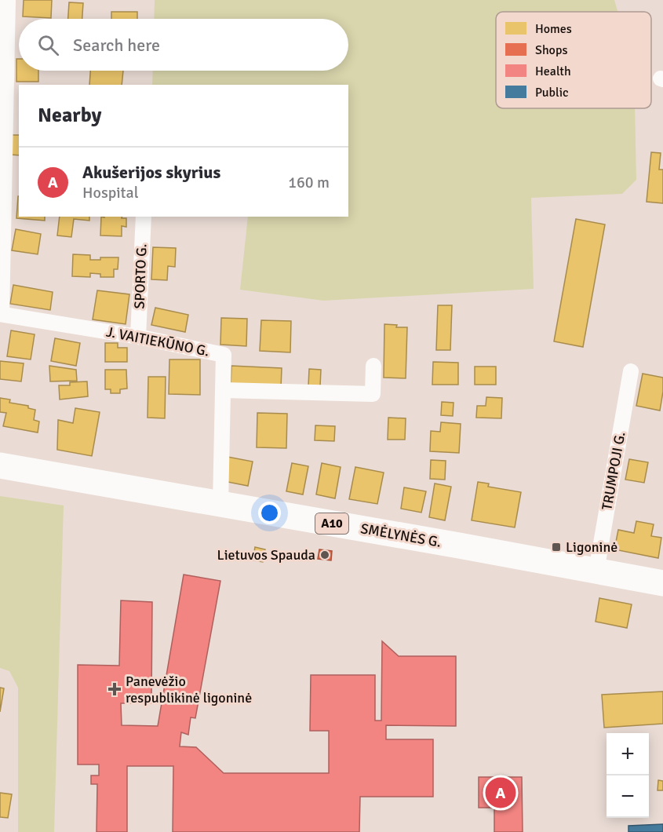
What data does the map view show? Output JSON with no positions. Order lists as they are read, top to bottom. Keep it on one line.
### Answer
{"streets":{"highway":["A10","SMĖLYNĖS G."],"street":["SPORTO G.","J. VAITIEKŪNO G.","TRUMPOJI G."]},"crossings":[["SPORTO G.","J. VAITIEKŪNO G."],["J. VAITIEKŪNO G.","SMĖLYNĖS G."],["TRUMPOJI G.","SMĖLYNĖS G."]],"places":{"transit":["Ligoninė"],"other":["Lietuvos Spauda"],"health":["Panevėžio respublikinė ligoninė"]},"legend":["Homes","Shops","Health","Public"],"page":{"search":"Search here","heading":"Nearby","list":[{"mark":"A","name":"Akušerijos skyrius","note":"Hospital","value":"160 m"}],"map_buttons":["+","−"],"pins":"A"}}
